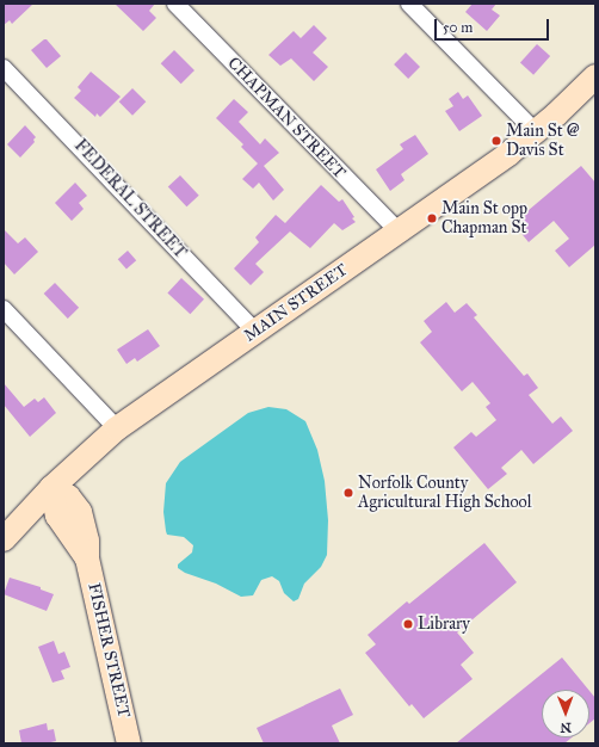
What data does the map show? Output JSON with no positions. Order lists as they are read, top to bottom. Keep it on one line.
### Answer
{"streets":{"main road":["MAIN STREET","FISHER STREET"],"street":["CHAPMAN STREET","FEDERAL STREET"]},"crossings":[["CHAPMAN STREET","MAIN STREET"],["FEDERAL STREET","MAIN STREET"],["MAIN STREET","FISHER STREET"]],"places":["Main St @ Davis St","Main St opp Chapman St","Norfolk County Agricultural High School","Library"],"scale_bar":"50 m","north":"bottom"}
